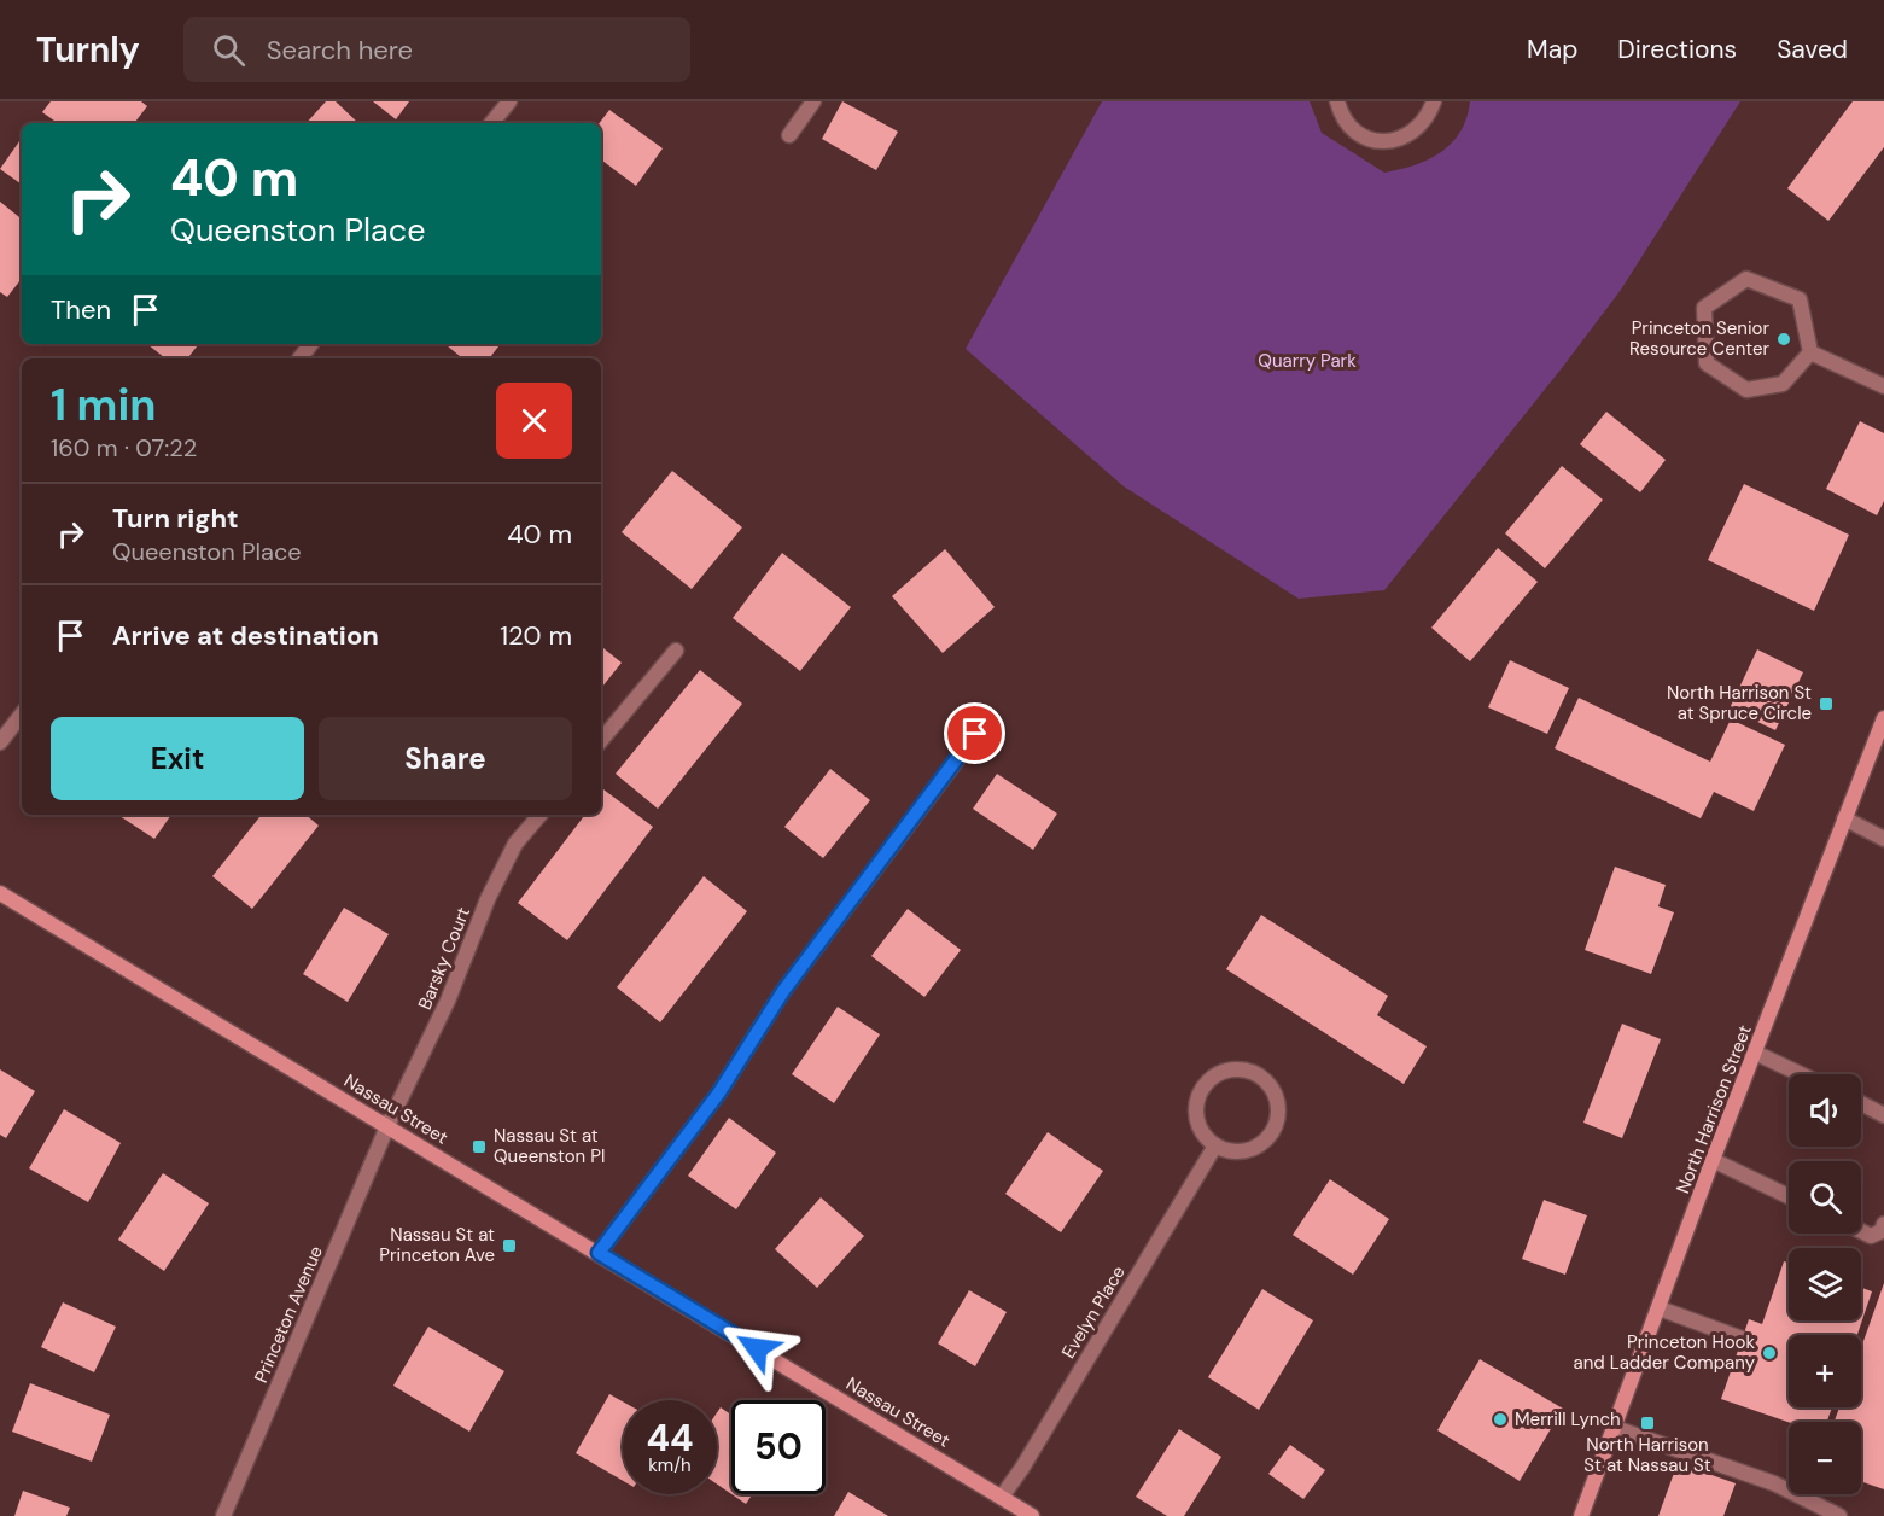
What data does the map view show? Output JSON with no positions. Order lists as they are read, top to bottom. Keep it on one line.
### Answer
{"streets":{"main road":["Nassau Street","North Harrison Street"],"street":["Barsky Court","Evelyn Place","Princeton Avenue"]},"crossings":[["Barsky Court","Nassau Street"],["Barsky Court","Princeton Avenue"],["Nassau Street","Evelyn Place"],["Nassau Street","Princeton Avenue"]],"parks":["Quarry Park"],"places":{"other":["Princeton Senior Resource Center","Princeton Hook and Ladder Company","Merrill Lynch"],"transit":["North Harrison St at Spruce Circle","Nassau St at Queenston Pl","Nassau St at Princeton Ave","North Harrison St at Nassau St"]},"page":{"header":"Turnly","search":"Search here","nav":["Map","Directions","Saved"],"turn":["40 m","Queenston Place"],"then":"Then","heading":["1 min","160 m · 07:22"],"list":[{"name":"Turn right","note":"Queenston Place","value":"40 m"},{"name":"Arrive at destination","value":"120 m"}],"buttons":["Exit","Share"],"map_buttons":["+","−"],"speed":"44 km/h","limit":"50"}}
